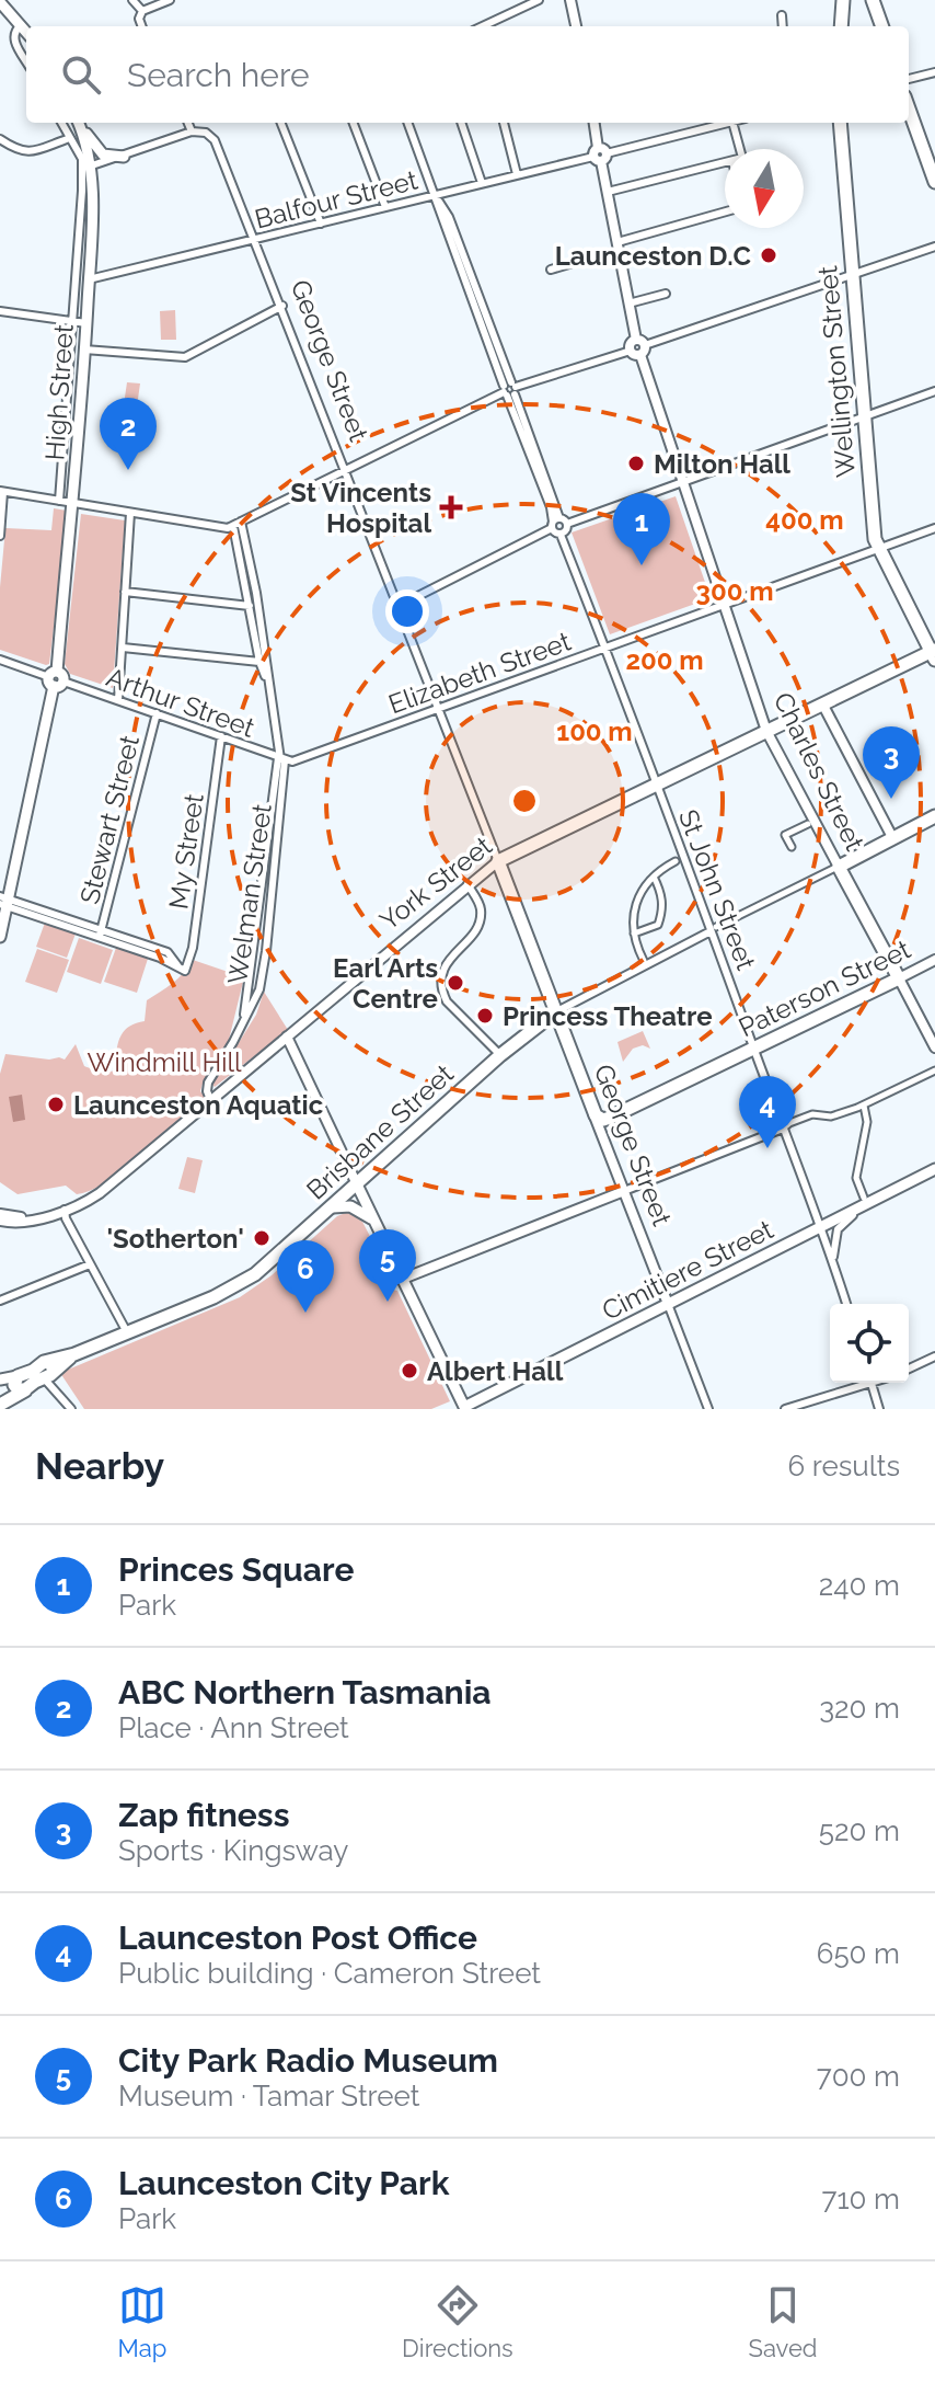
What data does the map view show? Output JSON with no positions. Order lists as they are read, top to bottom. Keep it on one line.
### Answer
{"streets":{"highway":["George Street","Wellington Street","Charles Street","York Street","Paterson Street","Brisbane Street"],"main road":["High Street","Cimitiere Street"],"street":["Balfour Street","Elizabeth Street","Arthur Street","Stewart Street","My Street","St John Street","Welman Street"]},"crossings":[["Balfour Street","George Street"],["Balfour Street","High Street"],["Balfour Street","Charles Street"],["George Street","Elizabeth Street"],["George Street","York Street"],["George Street","Brisbane Street"],["George Street","Cimitiere Street"],["Wellington Street","Elizabeth Street"],["Wellington Street","York Street"],["High Street","Arthur Street"],["Elizabeth Street","Arthur Street"],["Elizabeth Street","Charles Street"],["Elizabeth Street","St John Street"],["Elizabeth Street","Welman Street"],["Arthur Street","Stewart Street"],["Arthur Street","My Street"],["Arthur Street","Welman Street"],["Charles Street","York Street"],["Charles Street","Paterson Street"],["Stewart Street","My Street"],["York Street","St John Street"],["York Street","Welman Street"],["St John Street","Paterson Street"],["St John Street","Brisbane Street"],["St John Street","Cimitiere Street"]],"parks":["Windmill Hill"],"places":{"other":["Launceston D.C","Milton Hall","Earl Arts Centre","Princess Theatre","Launceston Aquatic","'Sotherton'","Albert Hall"],"health":["St Vincents Hospital"]},"north":"bottom","page":{"search":"Search here","pins":["2","1","3","4","5","6"],"heading":["Nearby","6 results"],"list":[{"mark":"1","name":"Princes Square","note":"Park","value":"240 m"},{"mark":"2","name":"ABC Northern Tasmania","note":"Place · Ann Street","value":"320 m"},{"mark":"3","name":"Zap fitness","note":"Sports · Kingsway","value":"520 m"},{"mark":"4","name":"Launceston Post Office","note":"Public building · Cameron Street","value":"650 m"},{"mark":"5","name":"City Park Radio Museum","note":"Museum · Tamar Street","value":"700 m"},{"mark":"6","name":"Launceston City Park","note":"Park","value":"710 m"}],"nav":["Map","Directions","Saved"]},"rings":["400 m","300 m","200 m","100 m"]}
